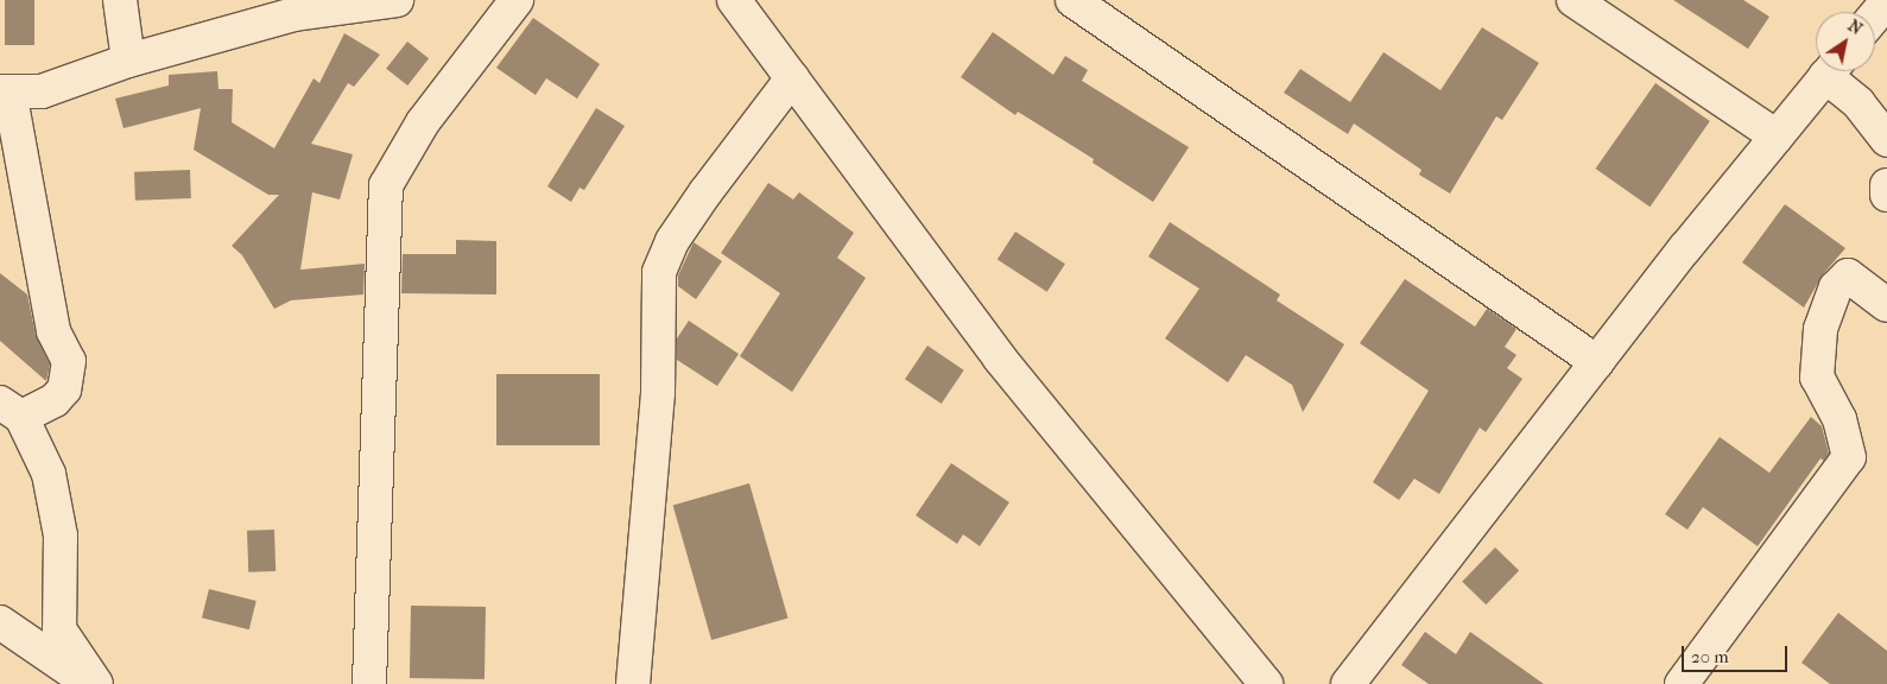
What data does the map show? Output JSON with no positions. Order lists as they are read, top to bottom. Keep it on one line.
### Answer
{"scale_bar":"20 m","north":"top right"}
